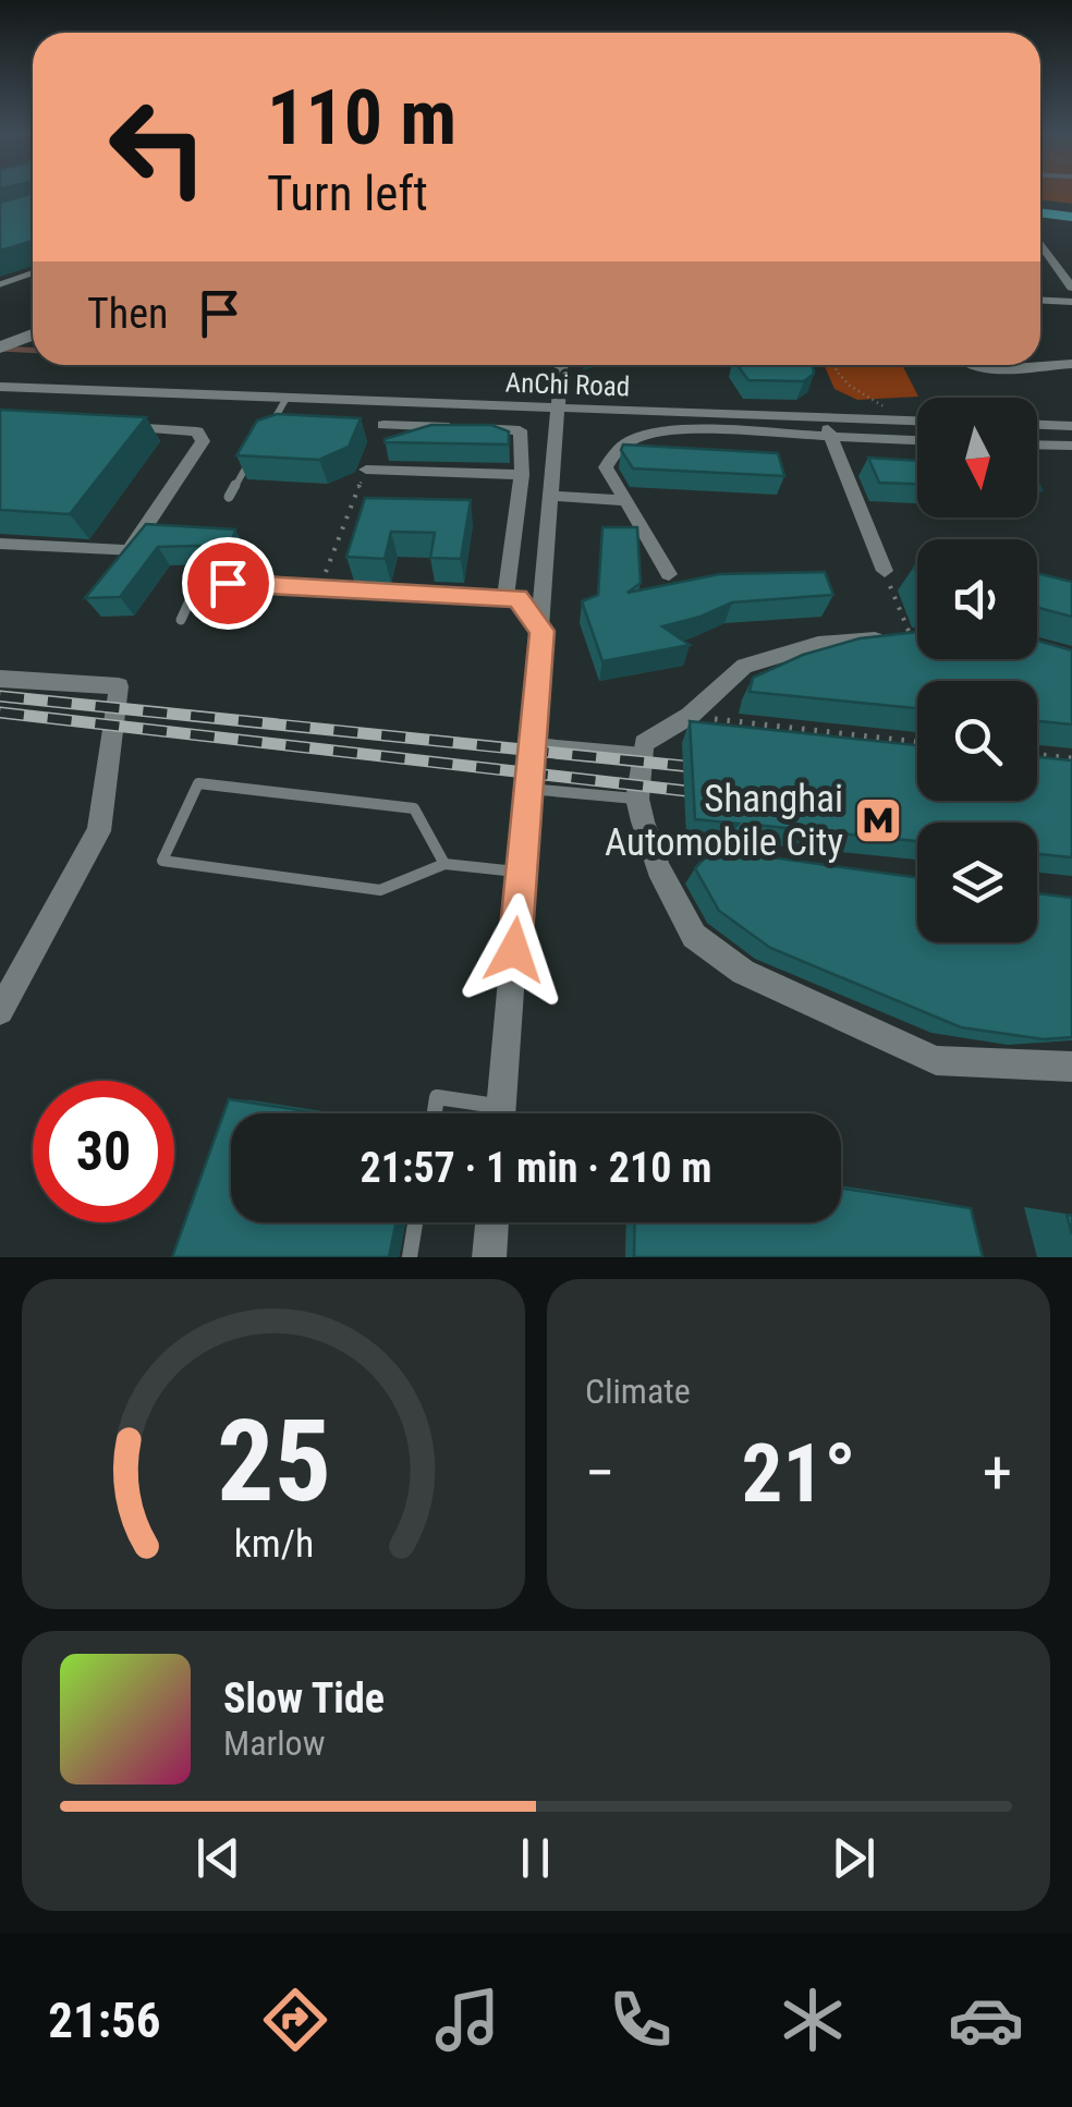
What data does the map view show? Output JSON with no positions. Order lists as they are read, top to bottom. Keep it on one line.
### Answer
{"streets":{"street":["AnChi Road"]},"places":{"metro station":["Shanghai Automobile City"]},"north":"bottom","page":{"turn":["110 m","Turn left"],"then":"Then","limit":"30","trip":"21:57 · 1 min · 210 m","tile":"Climate","heat":["−","21°","+"],"song":["Slow Tide","Marlow"],"tabs":"21:56","gauge":["25","km/h"]}}
